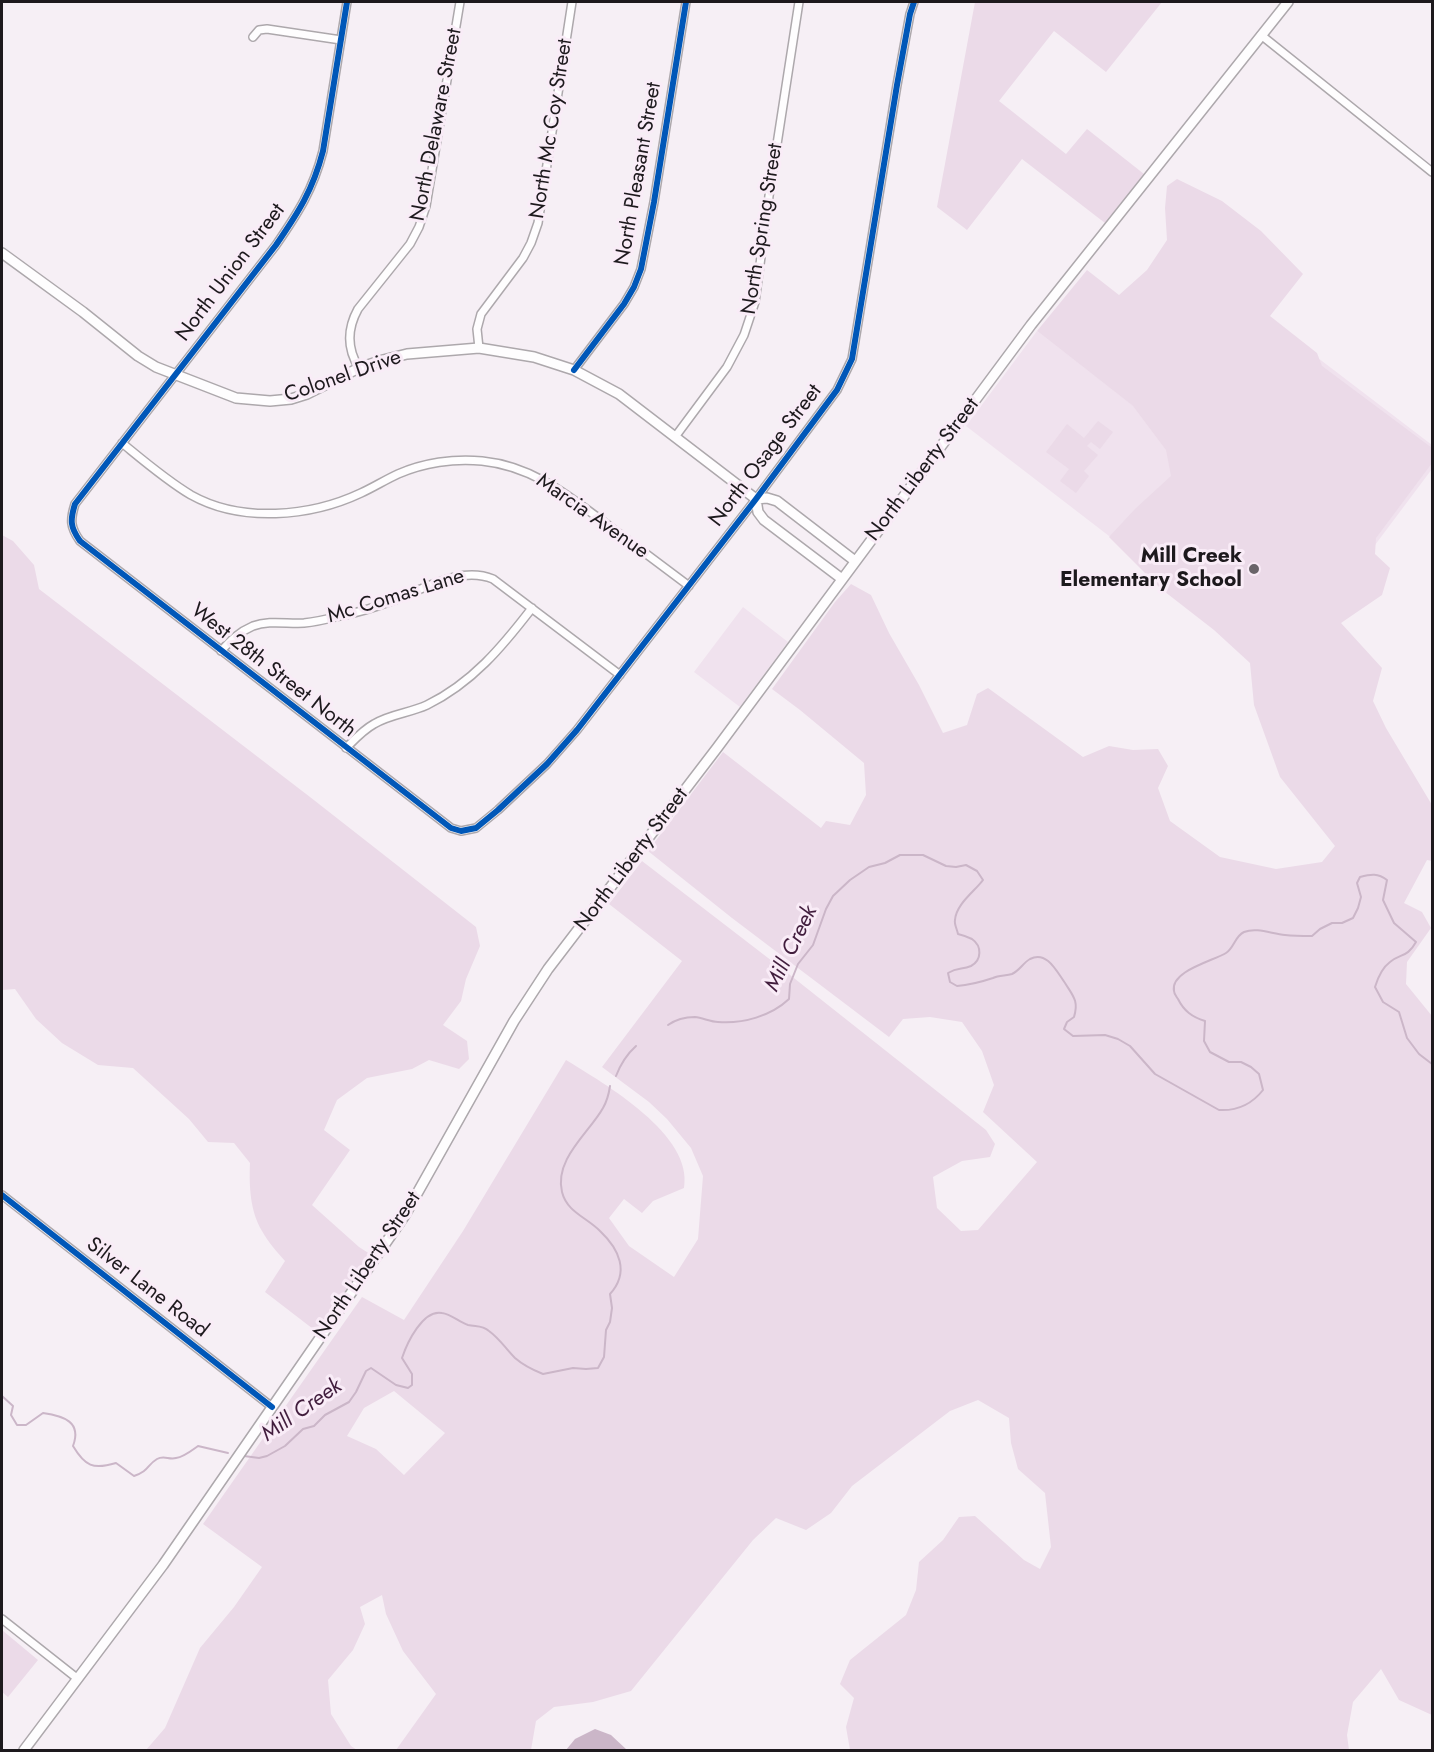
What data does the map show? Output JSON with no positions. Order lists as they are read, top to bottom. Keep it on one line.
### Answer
{"streets":{"main road":["Colonel Drive","North Liberty Street"],"street":["North Delaware Street","North Mc Coy Street","North Pleasant Street","North Spring Street","North Union Street","North Osage Street","Marcia Avenue","Mc Comas Lane","West 28th Street North","Silver Lane Road"]},"crossings":[["North Delaware Street","Colonel Drive"],["North Mc Coy Street","Colonel Drive"],["North Pleasant Street","Colonel Drive"],["North Spring Street","Colonel Drive"],["North Union Street","Colonel Drive"],["North Union Street","Marcia Avenue"],["North Union Street","West 28th Street North"],["Colonel Drive","North Osage Street"],["Colonel Drive","North Liberty Street"],["North Osage Street","Marcia Avenue"],["North Osage Street","Mc Comas Lane"],["North Osage Street","West 28th Street North"],["North Liberty Street","Silver Lane Road"],["Mc Comas Lane","West 28th Street North"]],"water":["Mill Creek"],"places":["Mill Creek Elementary School"]}
